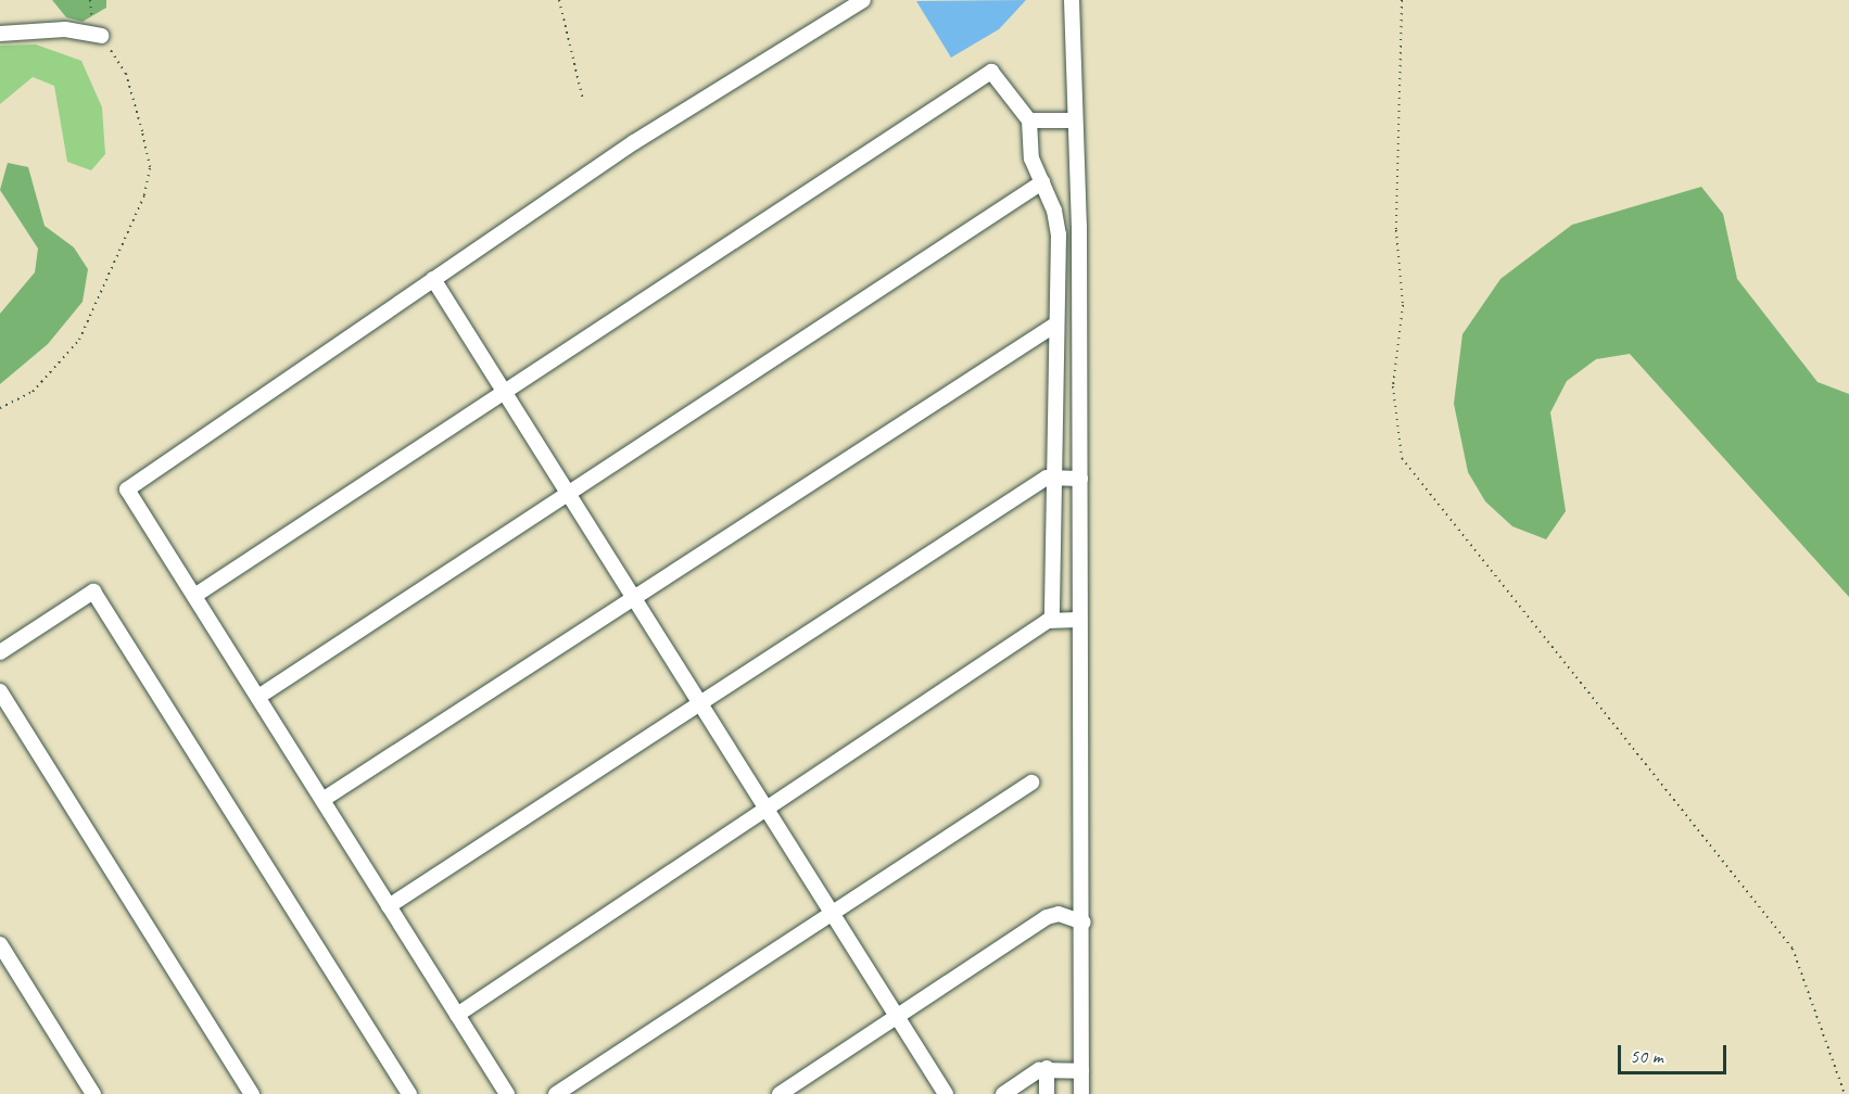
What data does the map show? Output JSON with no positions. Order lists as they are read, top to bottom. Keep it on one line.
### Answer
{"scale_bar":"50 m"}
